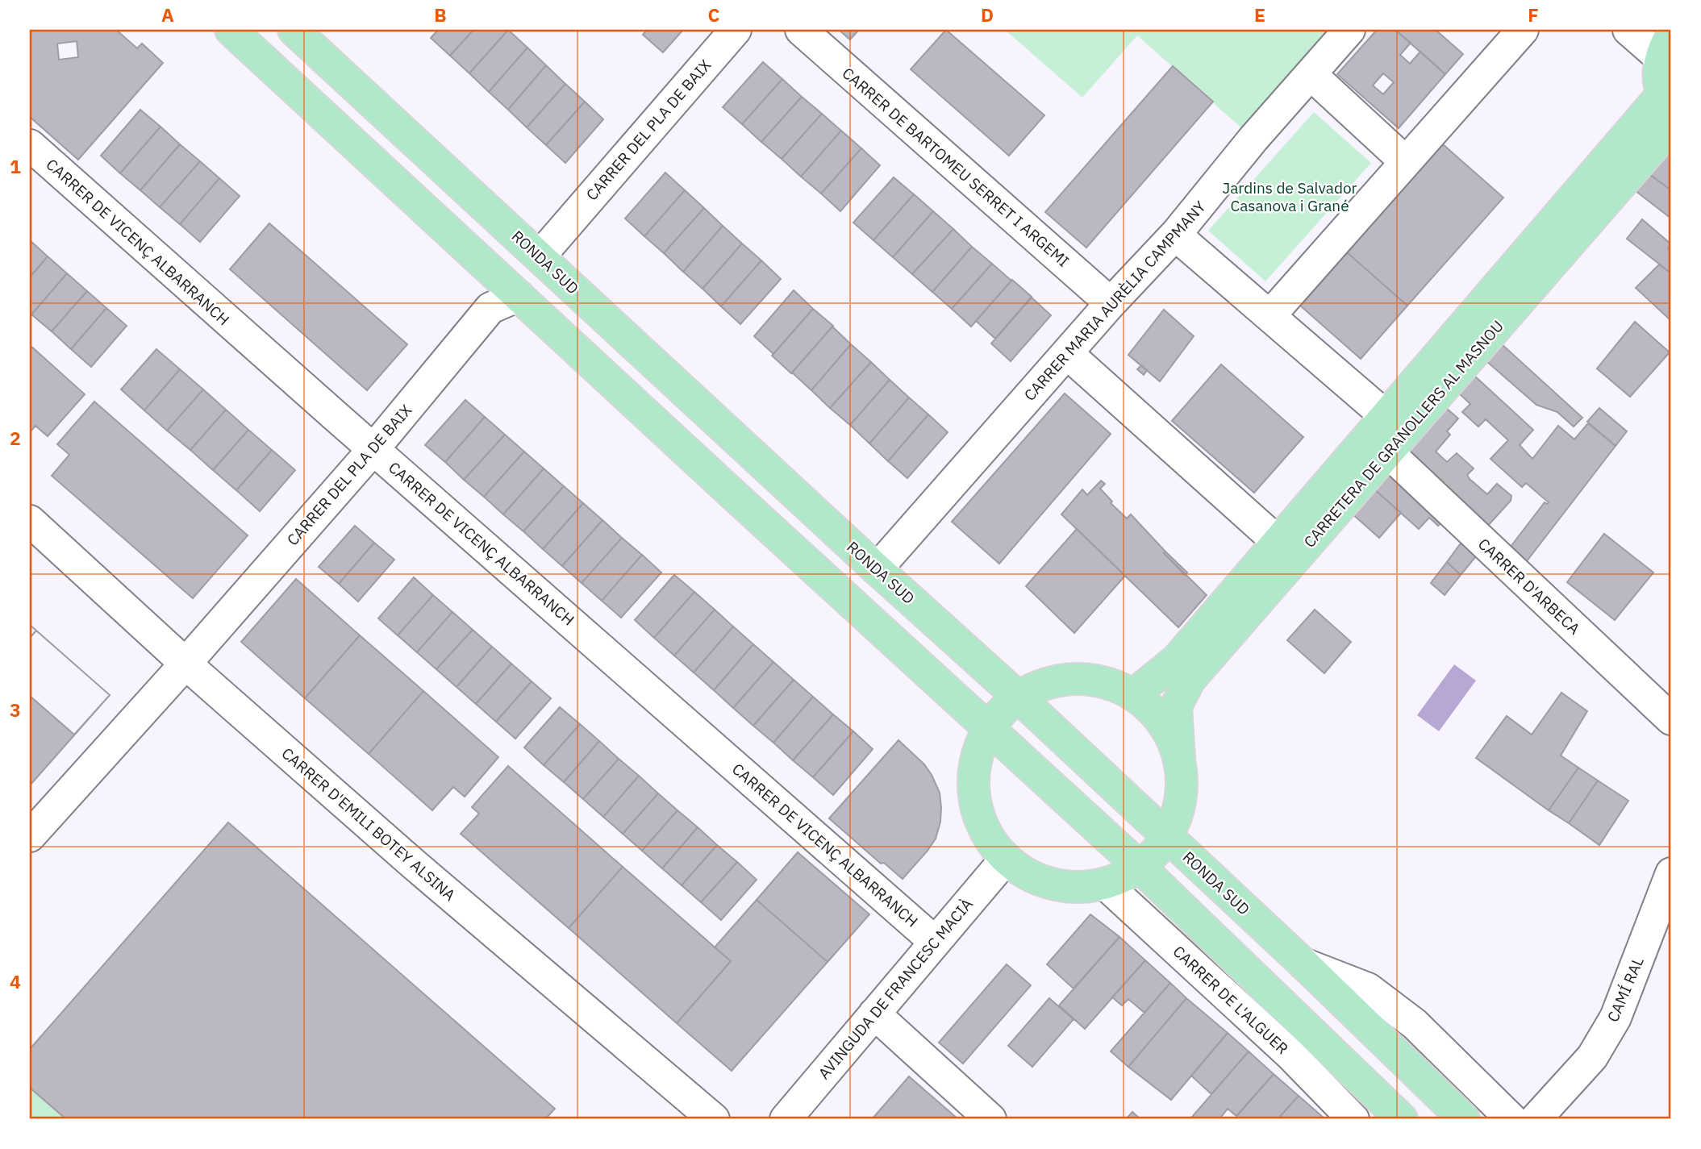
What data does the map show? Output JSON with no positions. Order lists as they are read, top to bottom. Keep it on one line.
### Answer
{"streets":{"main road":["RONDA SUD","CARRETERA DE GRANOLLERS AL MASNOU"],"street":["CARRER DEL PLA DE BAIX","CARRER DE BARTOMEU SERRET I ARGEMI","CARRER DE VICENÇ ALBARRANCH","CARRER MARIA AURÈLIA CAMPMANY","CARRER D'ARBECA","CARRER D'EMILI BOTEY ALSINA","AVINGUDA DE FRANCESC MACIÀ","CAMÍ RAL","CARRER DE L'ALGUER"]},"crossings":[["CARRER DEL PLA DE BAIX","CARRER DE VICENÇ ALBARRANCH"],["CARRER DEL PLA DE BAIX","RONDA SUD"],["CARRER DEL PLA DE BAIX","CARRER D'EMILI BOTEY ALSINA"],["CARRER DE BARTOMEU SERRET I ARGEMI","CARRER MARIA AURÈLIA CAMPMANY"],["CARRER DE VICENÇ ALBARRANCH","AVINGUDA DE FRANCESC MACIÀ"],["RONDA SUD","CARRER MARIA AURÈLIA CAMPMANY"],["CARRETERA DE GRANOLLERS AL MASNOU","CARRER D'ARBECA"]],"parks":["Jardins de Salvador Casanova i Grané"],"grid":{"columns":["A","B","C","D","E","F"],"rows":["1","2","3","4"]}}
